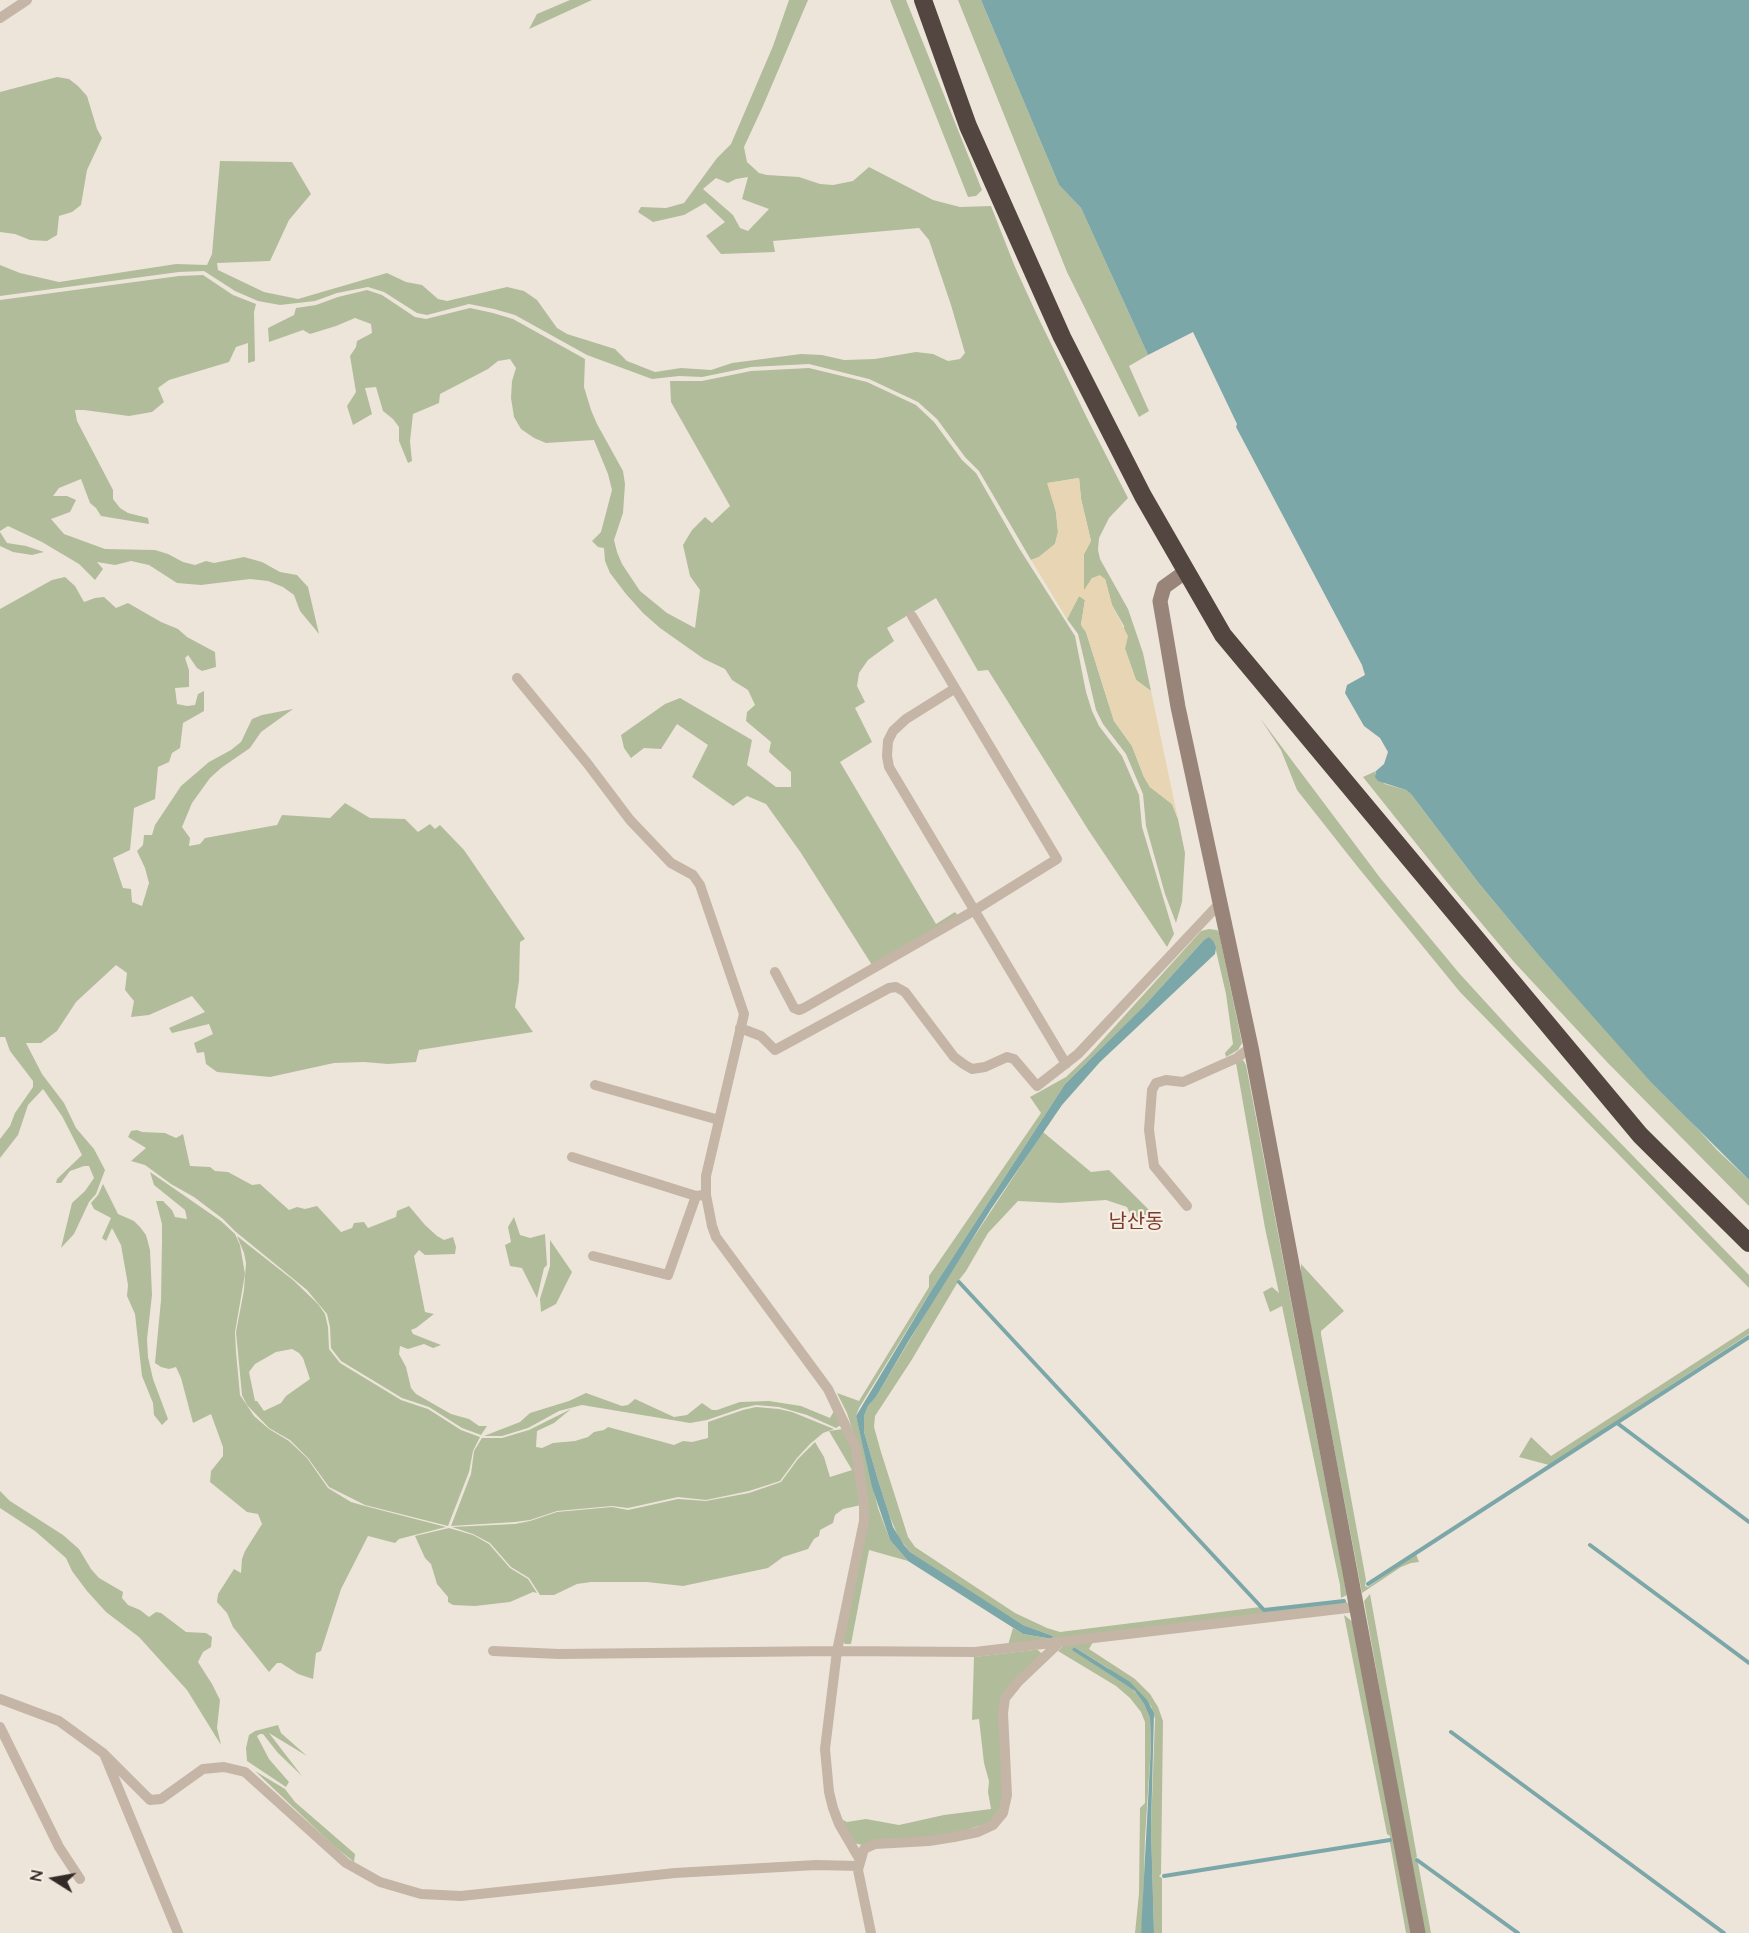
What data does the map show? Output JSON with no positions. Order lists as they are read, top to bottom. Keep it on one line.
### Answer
{"districts":["남산동"],"north":"left"}
